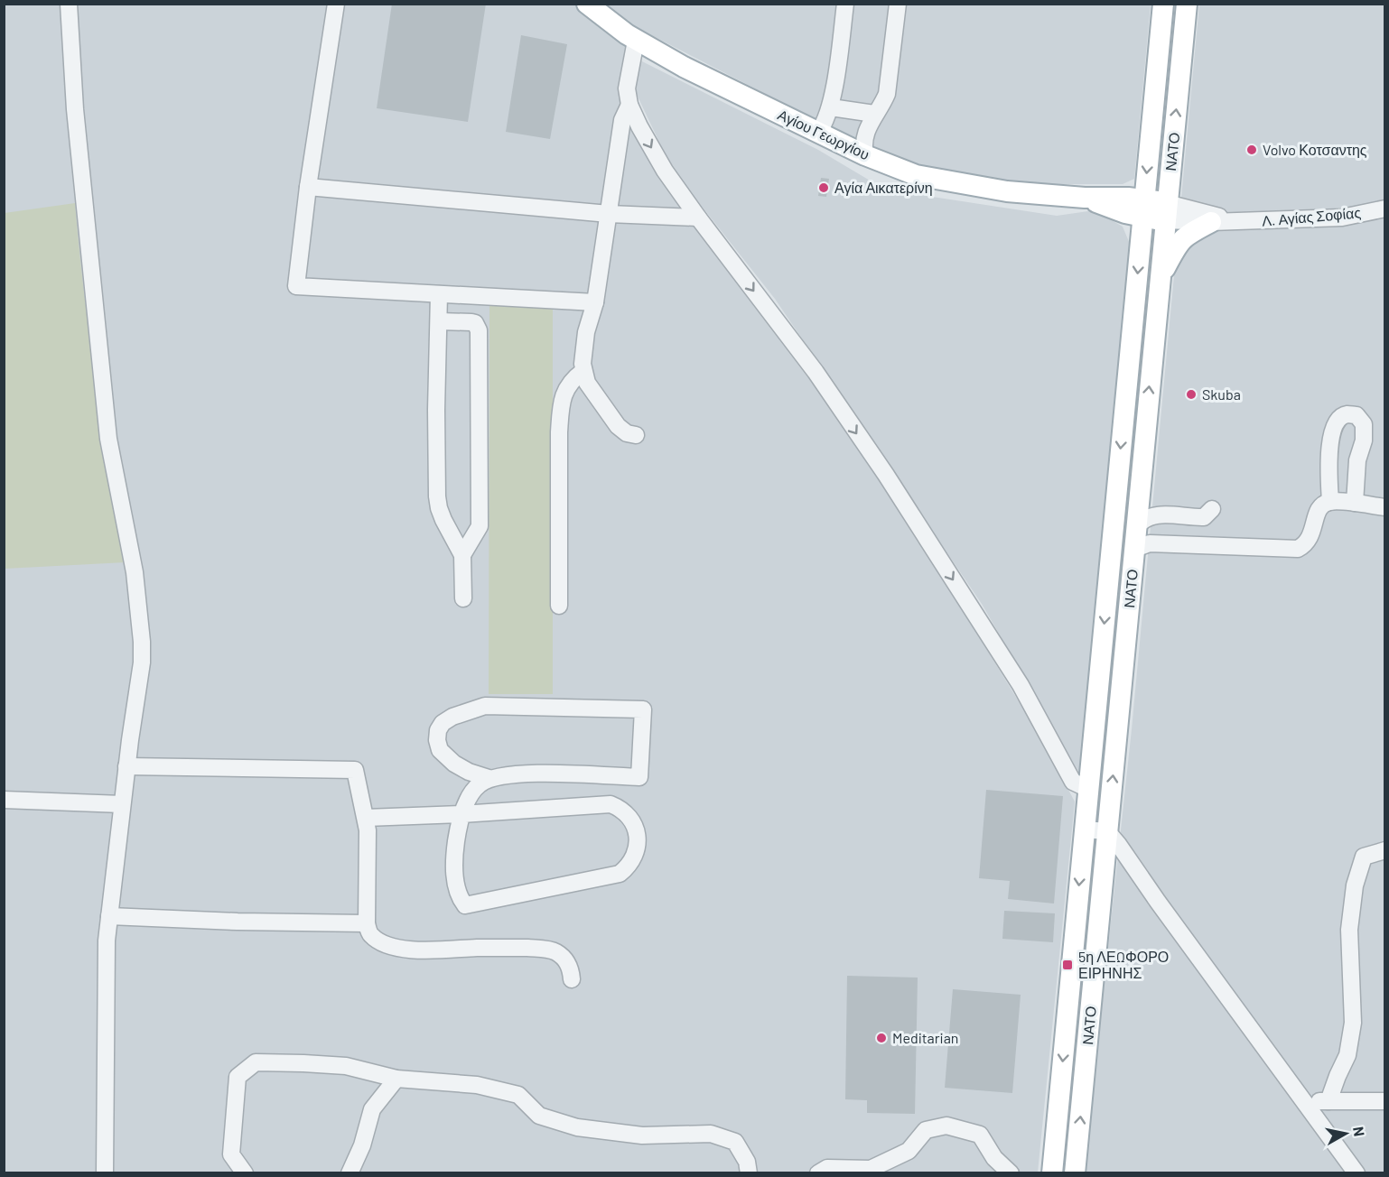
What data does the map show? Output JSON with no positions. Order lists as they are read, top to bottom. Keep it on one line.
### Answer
{"streets":{"main road":["Αγίου Γεωργίου","ΝΑΤΟ"],"street":["Λ. Αγίας Σοφίας"]},"crossings":[["Αγίου Γεωργίου","ΝΑΤΟ"],["Αγίου Γεωργίου","Λ. Αγίας Σοφίας"],["ΝΑΤΟ","Λ. Αγίας Σοφίας"]],"places":{"other":["Volvo Κοτσαντης","Αγία Αικατερίνη","Skuba","Meditarian"],"transit":["5η ΛΕΩΦΟΡΟ ΕΙΡΗΝΗΣ"]},"north":"right"}
